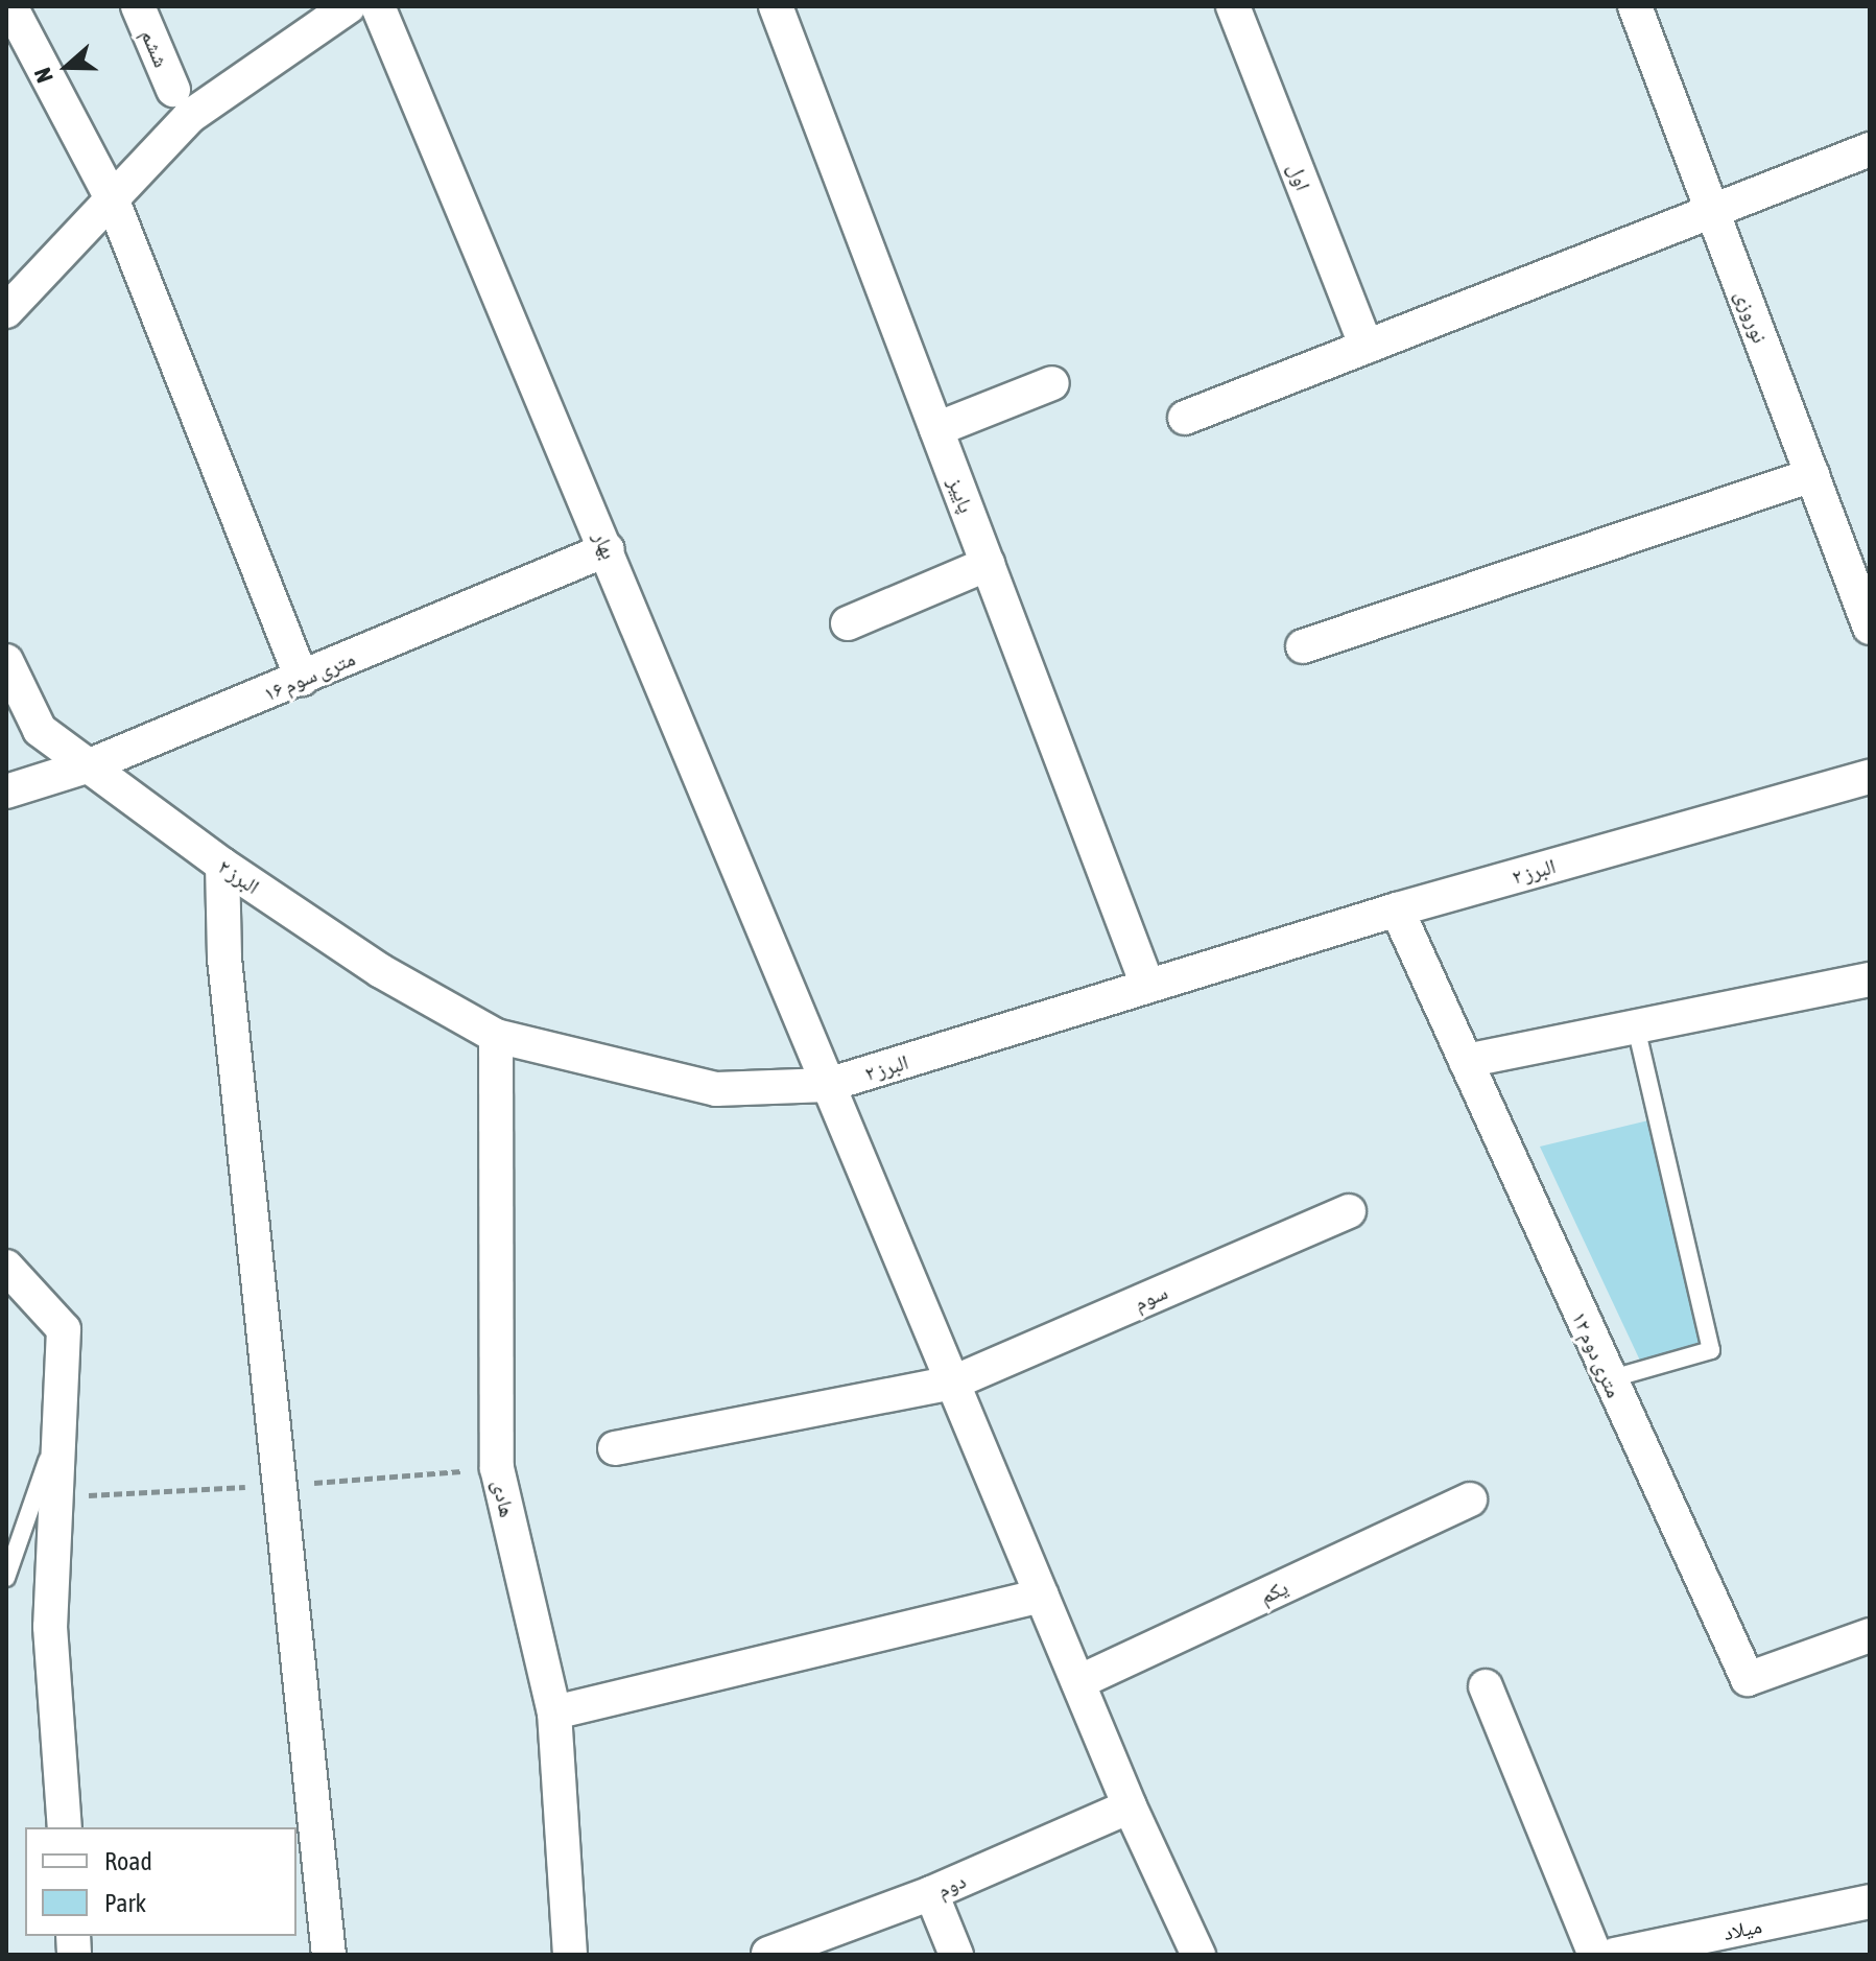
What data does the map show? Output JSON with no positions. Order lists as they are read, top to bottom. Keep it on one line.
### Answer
{"streets":{"street":["ششم","اول","نوروزی","پاییز","بهار","۱۶ متری سوم","البرز ۲","سوم","۱۲ متری دوم","هادی","یکم","دوم","میلاد"]},"crossings":[["پاییز","البرز ۲"],["بهار","۱۶ متری سوم"],["بهار","البرز ۲"],["بهار","سوم"],["بهار","یکم"],["بهار","دوم"],["۱۶ متری سوم","البرز ۲"],["البرز ۲","۱۲ متری دوم"],["البرز ۲","هادی"]],"legend":["Road","Park"],"north":"left"}
